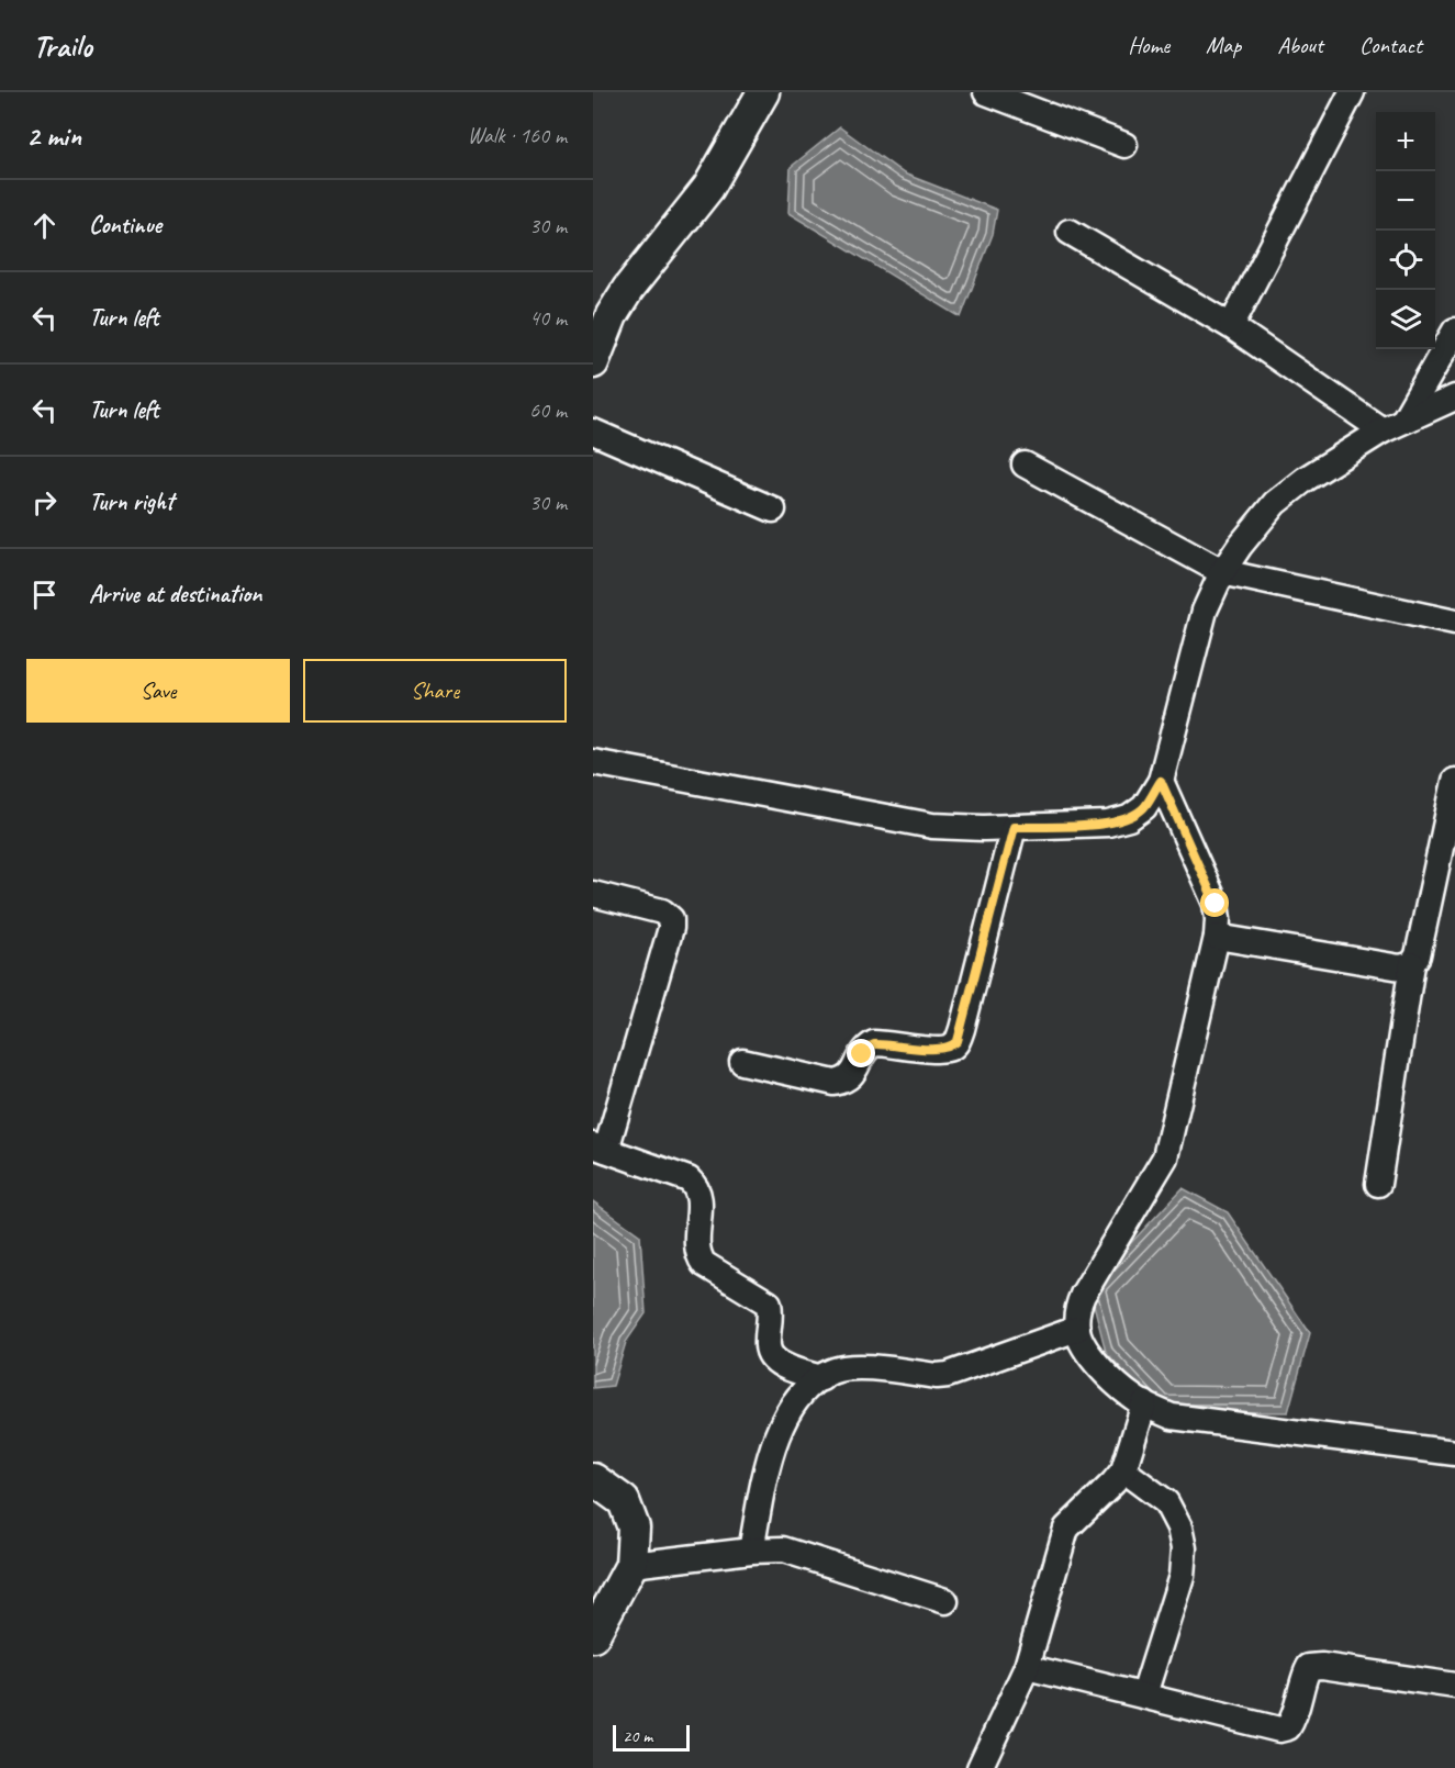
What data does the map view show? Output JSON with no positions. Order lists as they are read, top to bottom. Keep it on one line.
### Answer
{"scale_bar":"20 m","page":{"header":"Trailo","nav":["Home","Map","About","Contact"],"heading":["2 min","Walk · 160 m"],"map_buttons":["+","−"],"list":[["Continue","30 m"],["Turn left","40 m"],["Turn left","60 m"],["Turn right","30 m"],"Arrive at destination"],"buttons":["Save","Share"],"scale":"20 m"}}
